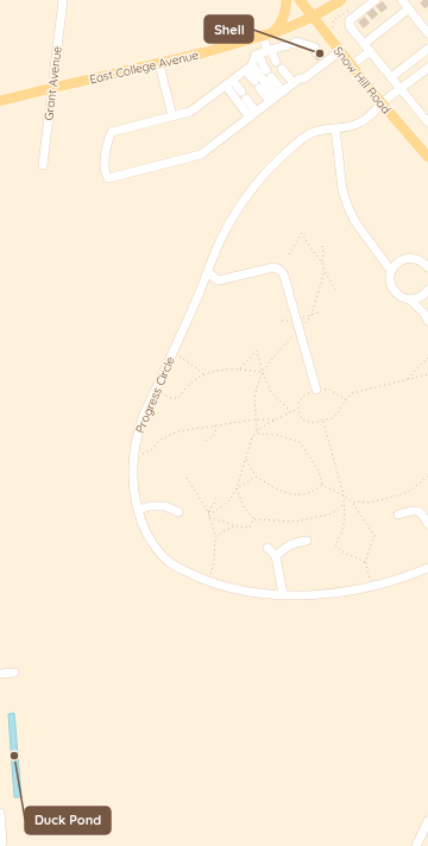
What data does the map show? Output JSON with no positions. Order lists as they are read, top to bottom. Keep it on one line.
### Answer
{"streets":{"main road":["East College Avenue","Snow Hill Road"],"street":["Grant Avenue","Progress Circle"]},"crossings":[["East College Avenue","Snow Hill Road"],["East College Avenue","Grant Avenue"],["Snow Hill Road","Progress Circle"]],"places":["Shell","Duck Pond"]}
